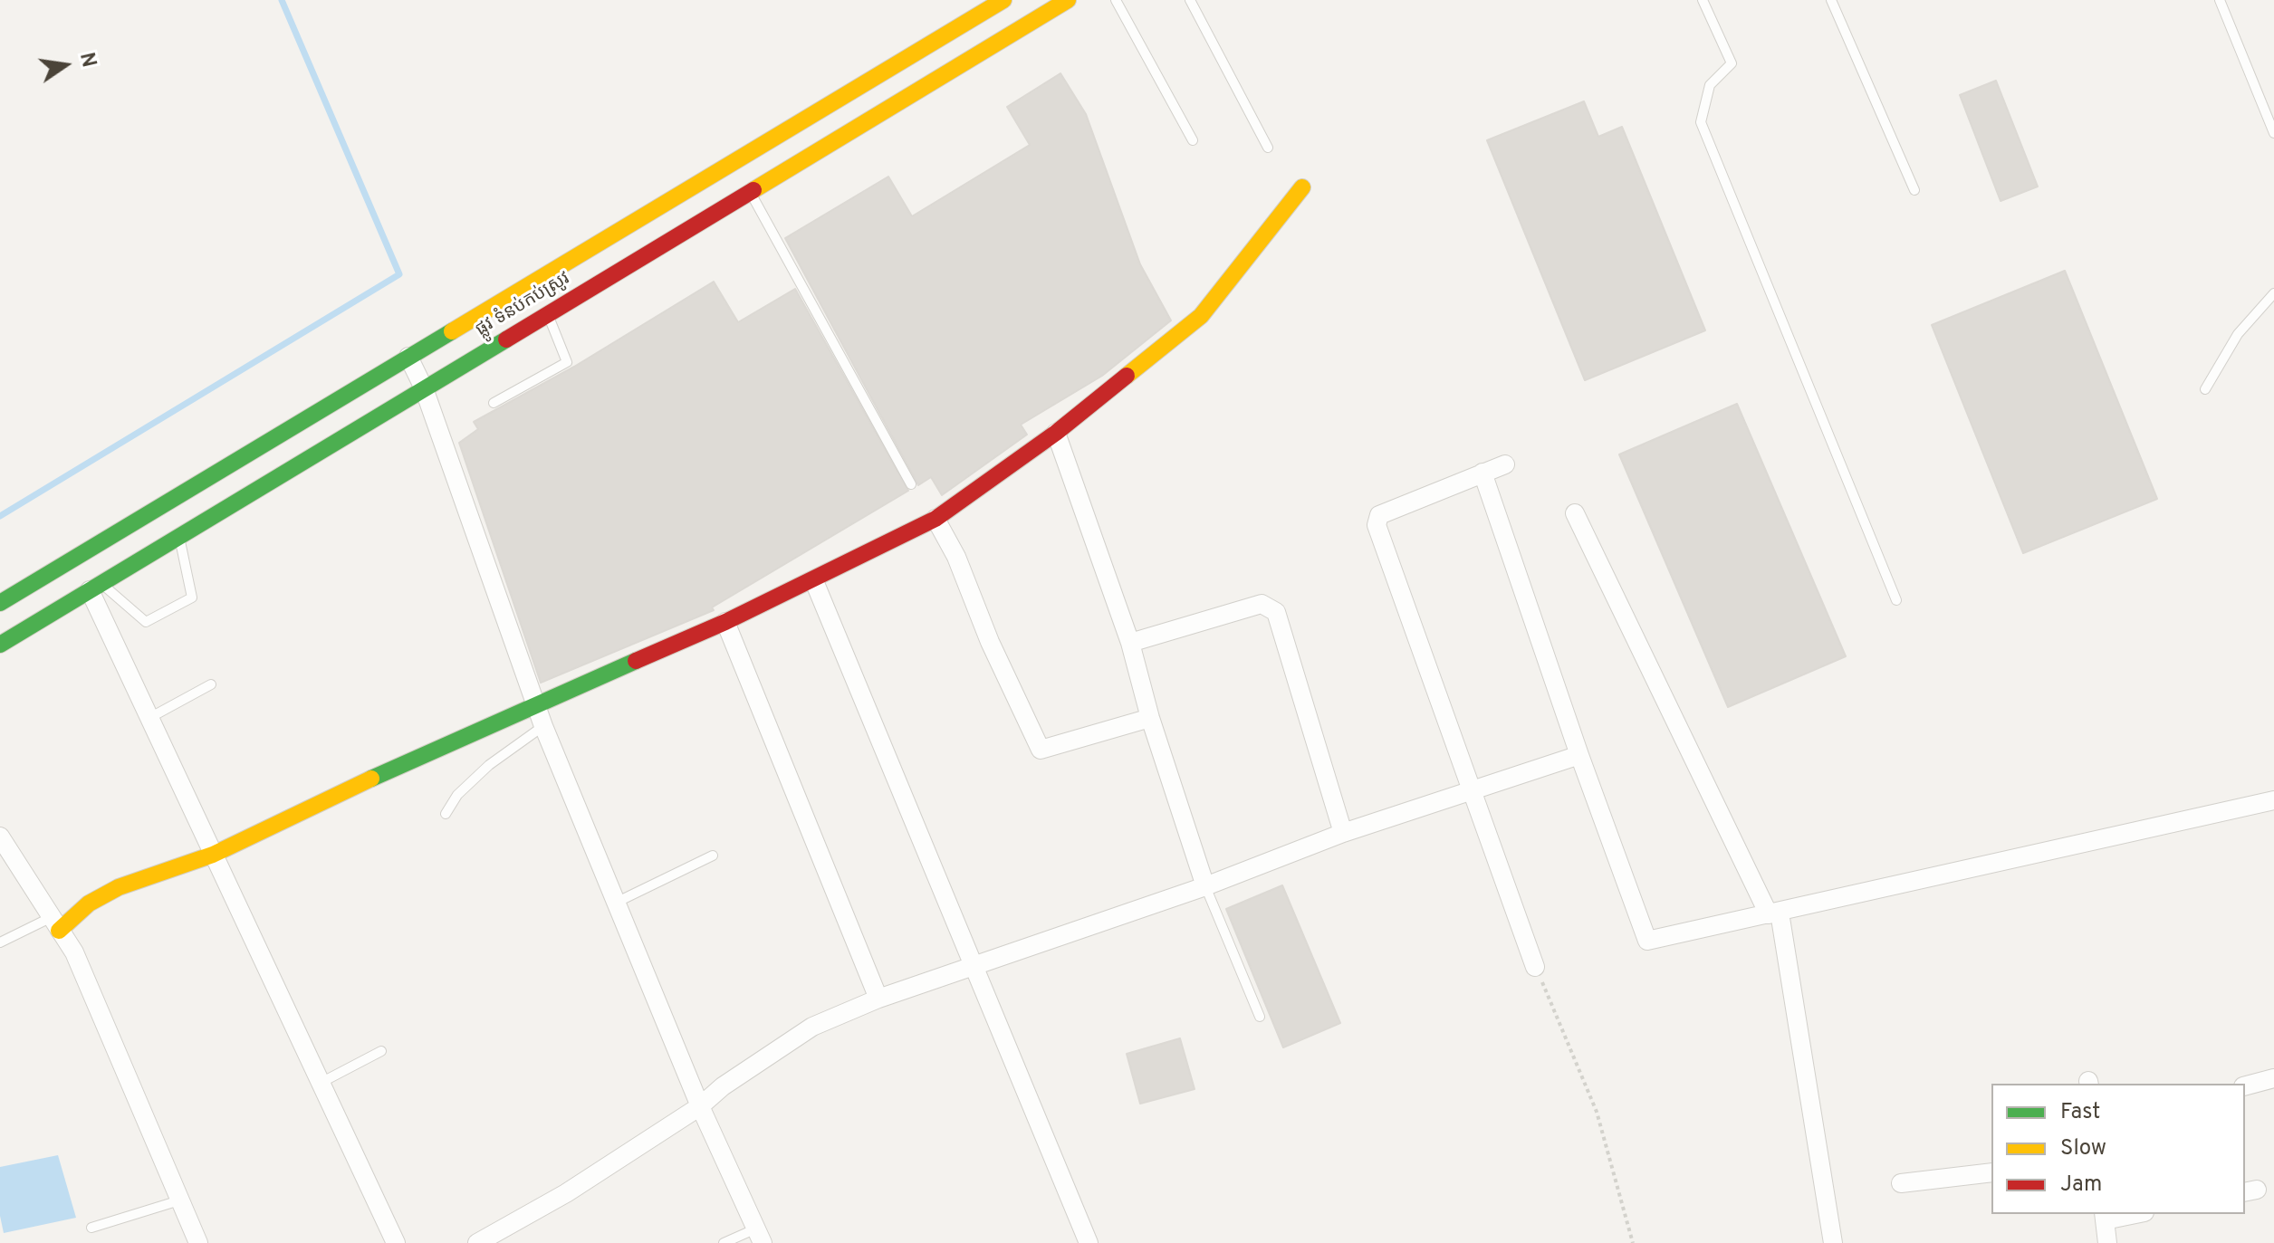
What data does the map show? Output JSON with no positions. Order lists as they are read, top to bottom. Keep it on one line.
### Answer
{"streets":{"main road":["ផ្លូវ ទំនប់កប់ស្រូវ"]},"legend":["Fast","Slow","Jam"],"north":"right"}
